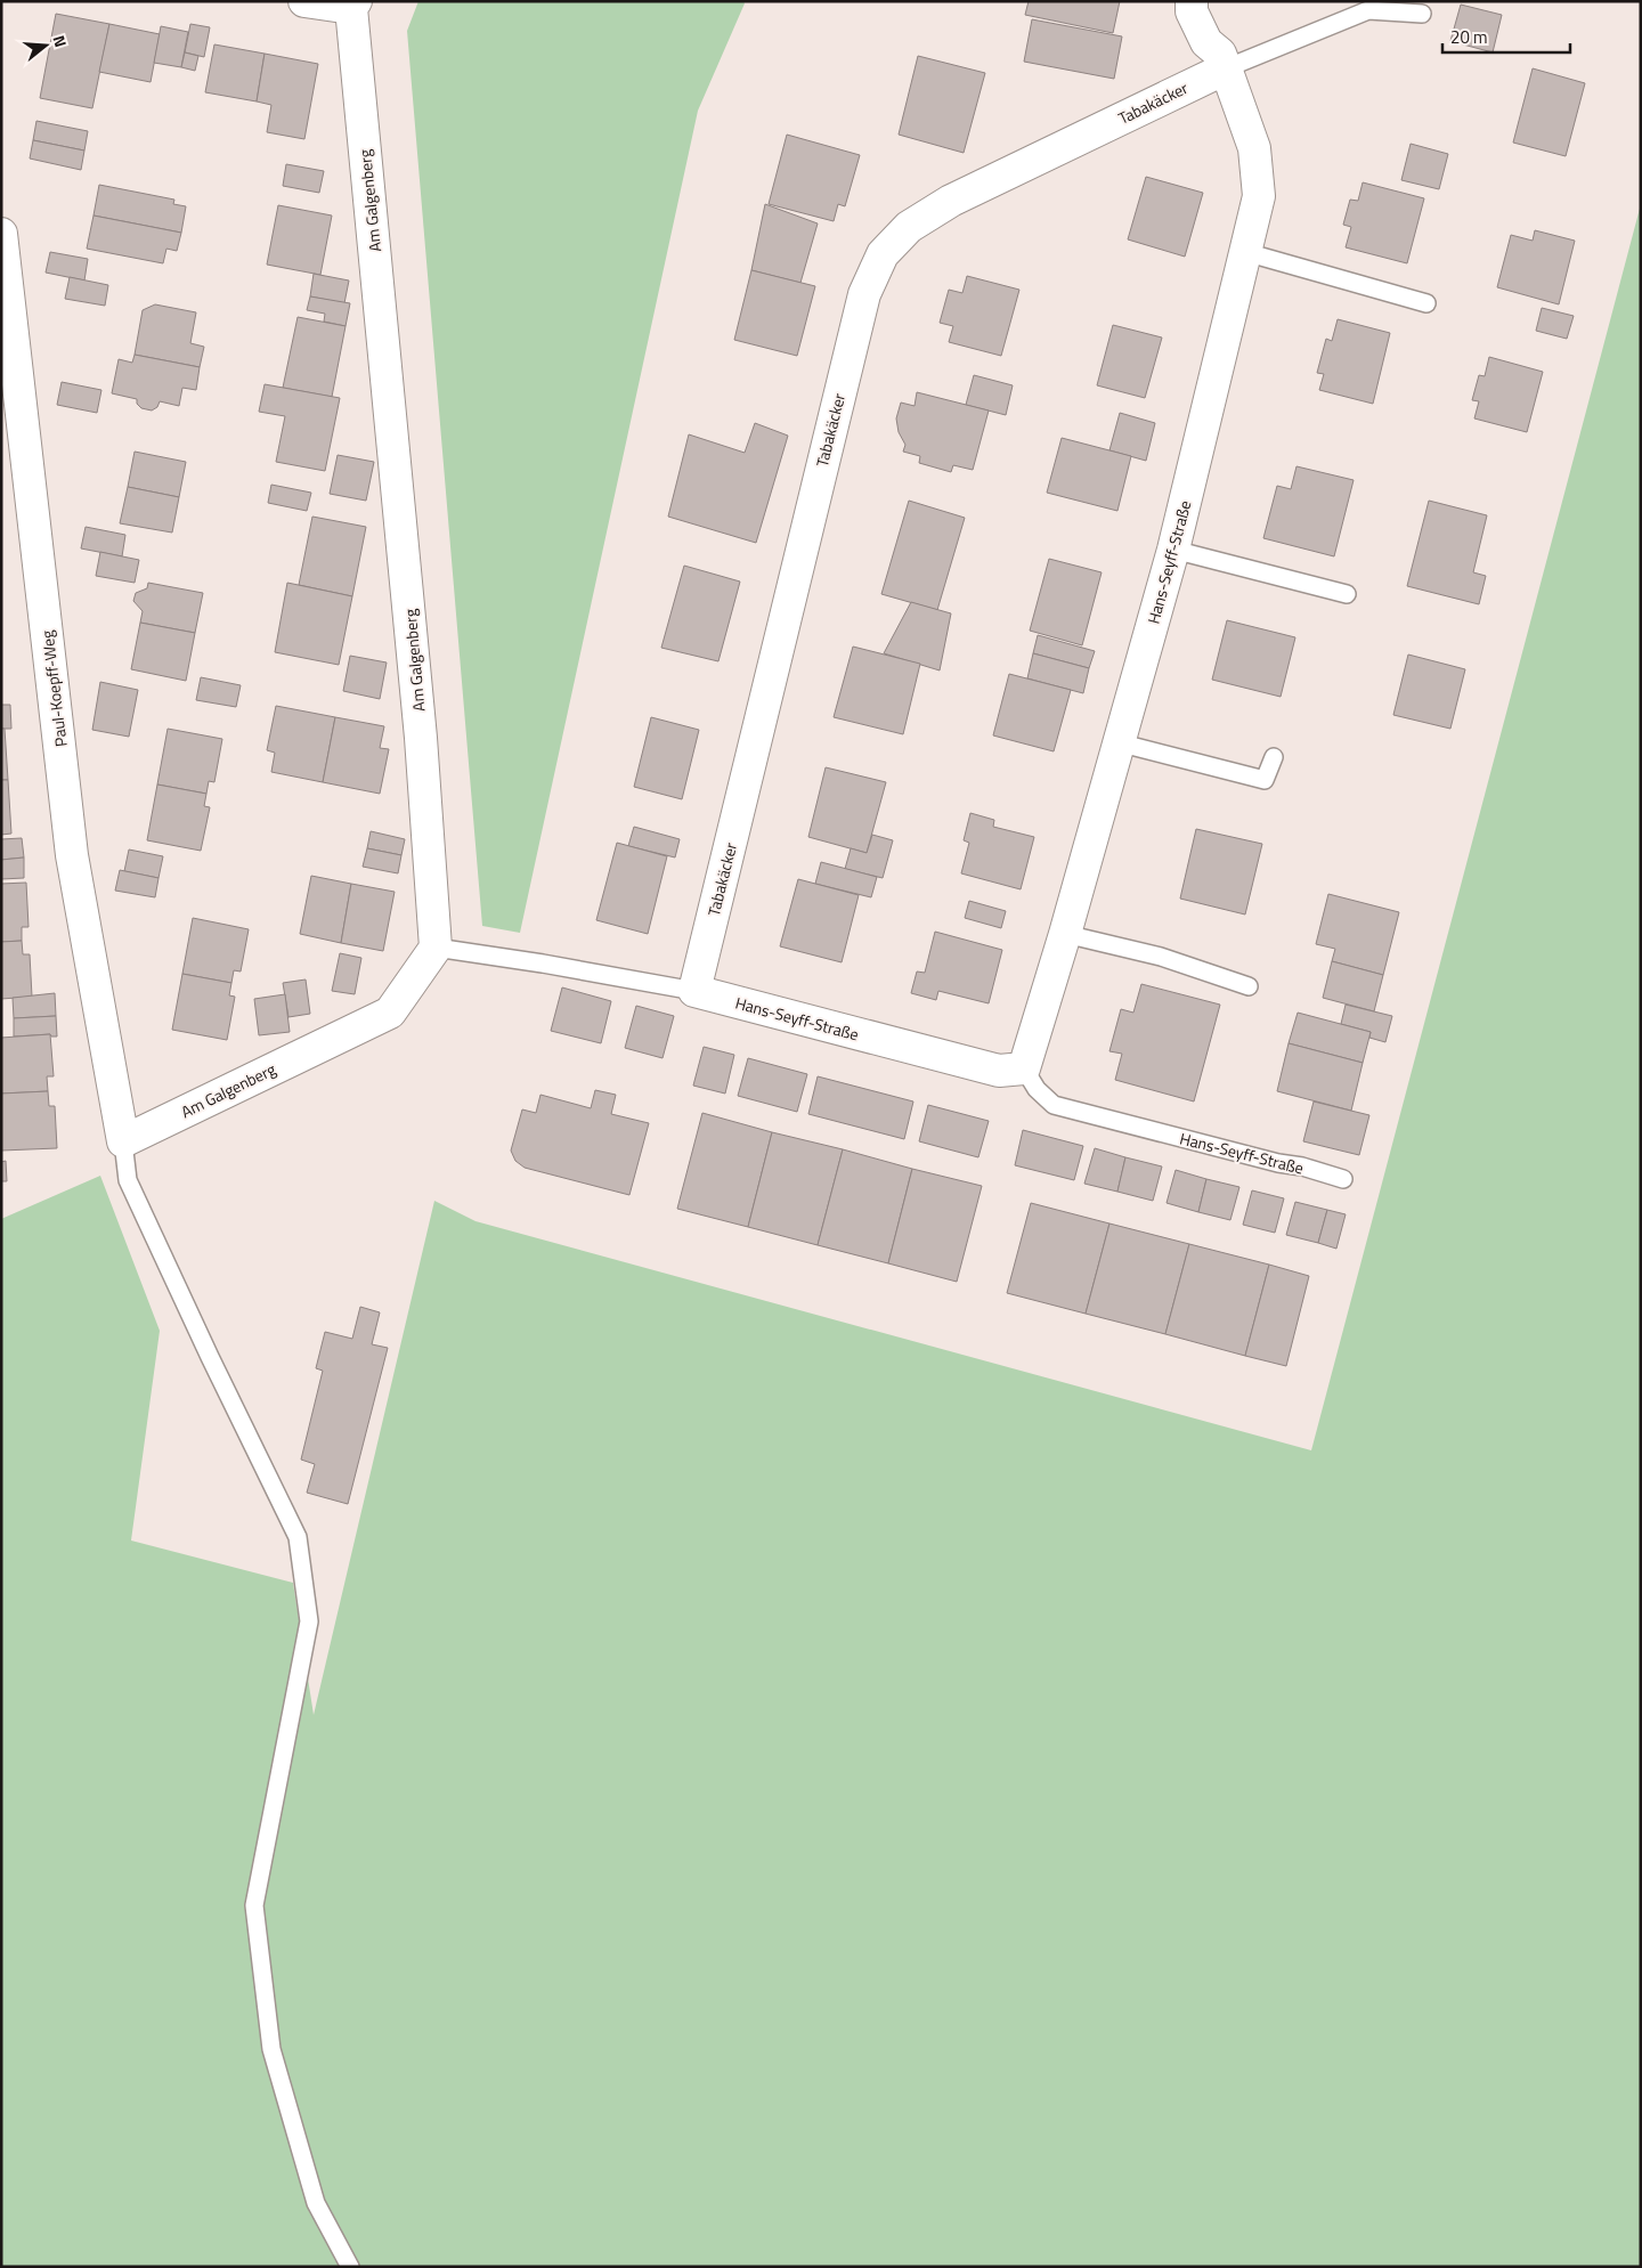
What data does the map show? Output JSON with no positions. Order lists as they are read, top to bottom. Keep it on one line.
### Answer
{"streets":{"street":["Tabakäcker","Am Galgenberg","Hans-Seyff-Straße","Paul-Koepff-Weg"]},"crossings":[["Tabakäcker","Hans-Seyff-Straße"],["Am Galgenberg","Hans-Seyff-Straße"],["Am Galgenberg","Paul-Koepff-Weg"]],"scale_bar":"20 m","north":"right"}
